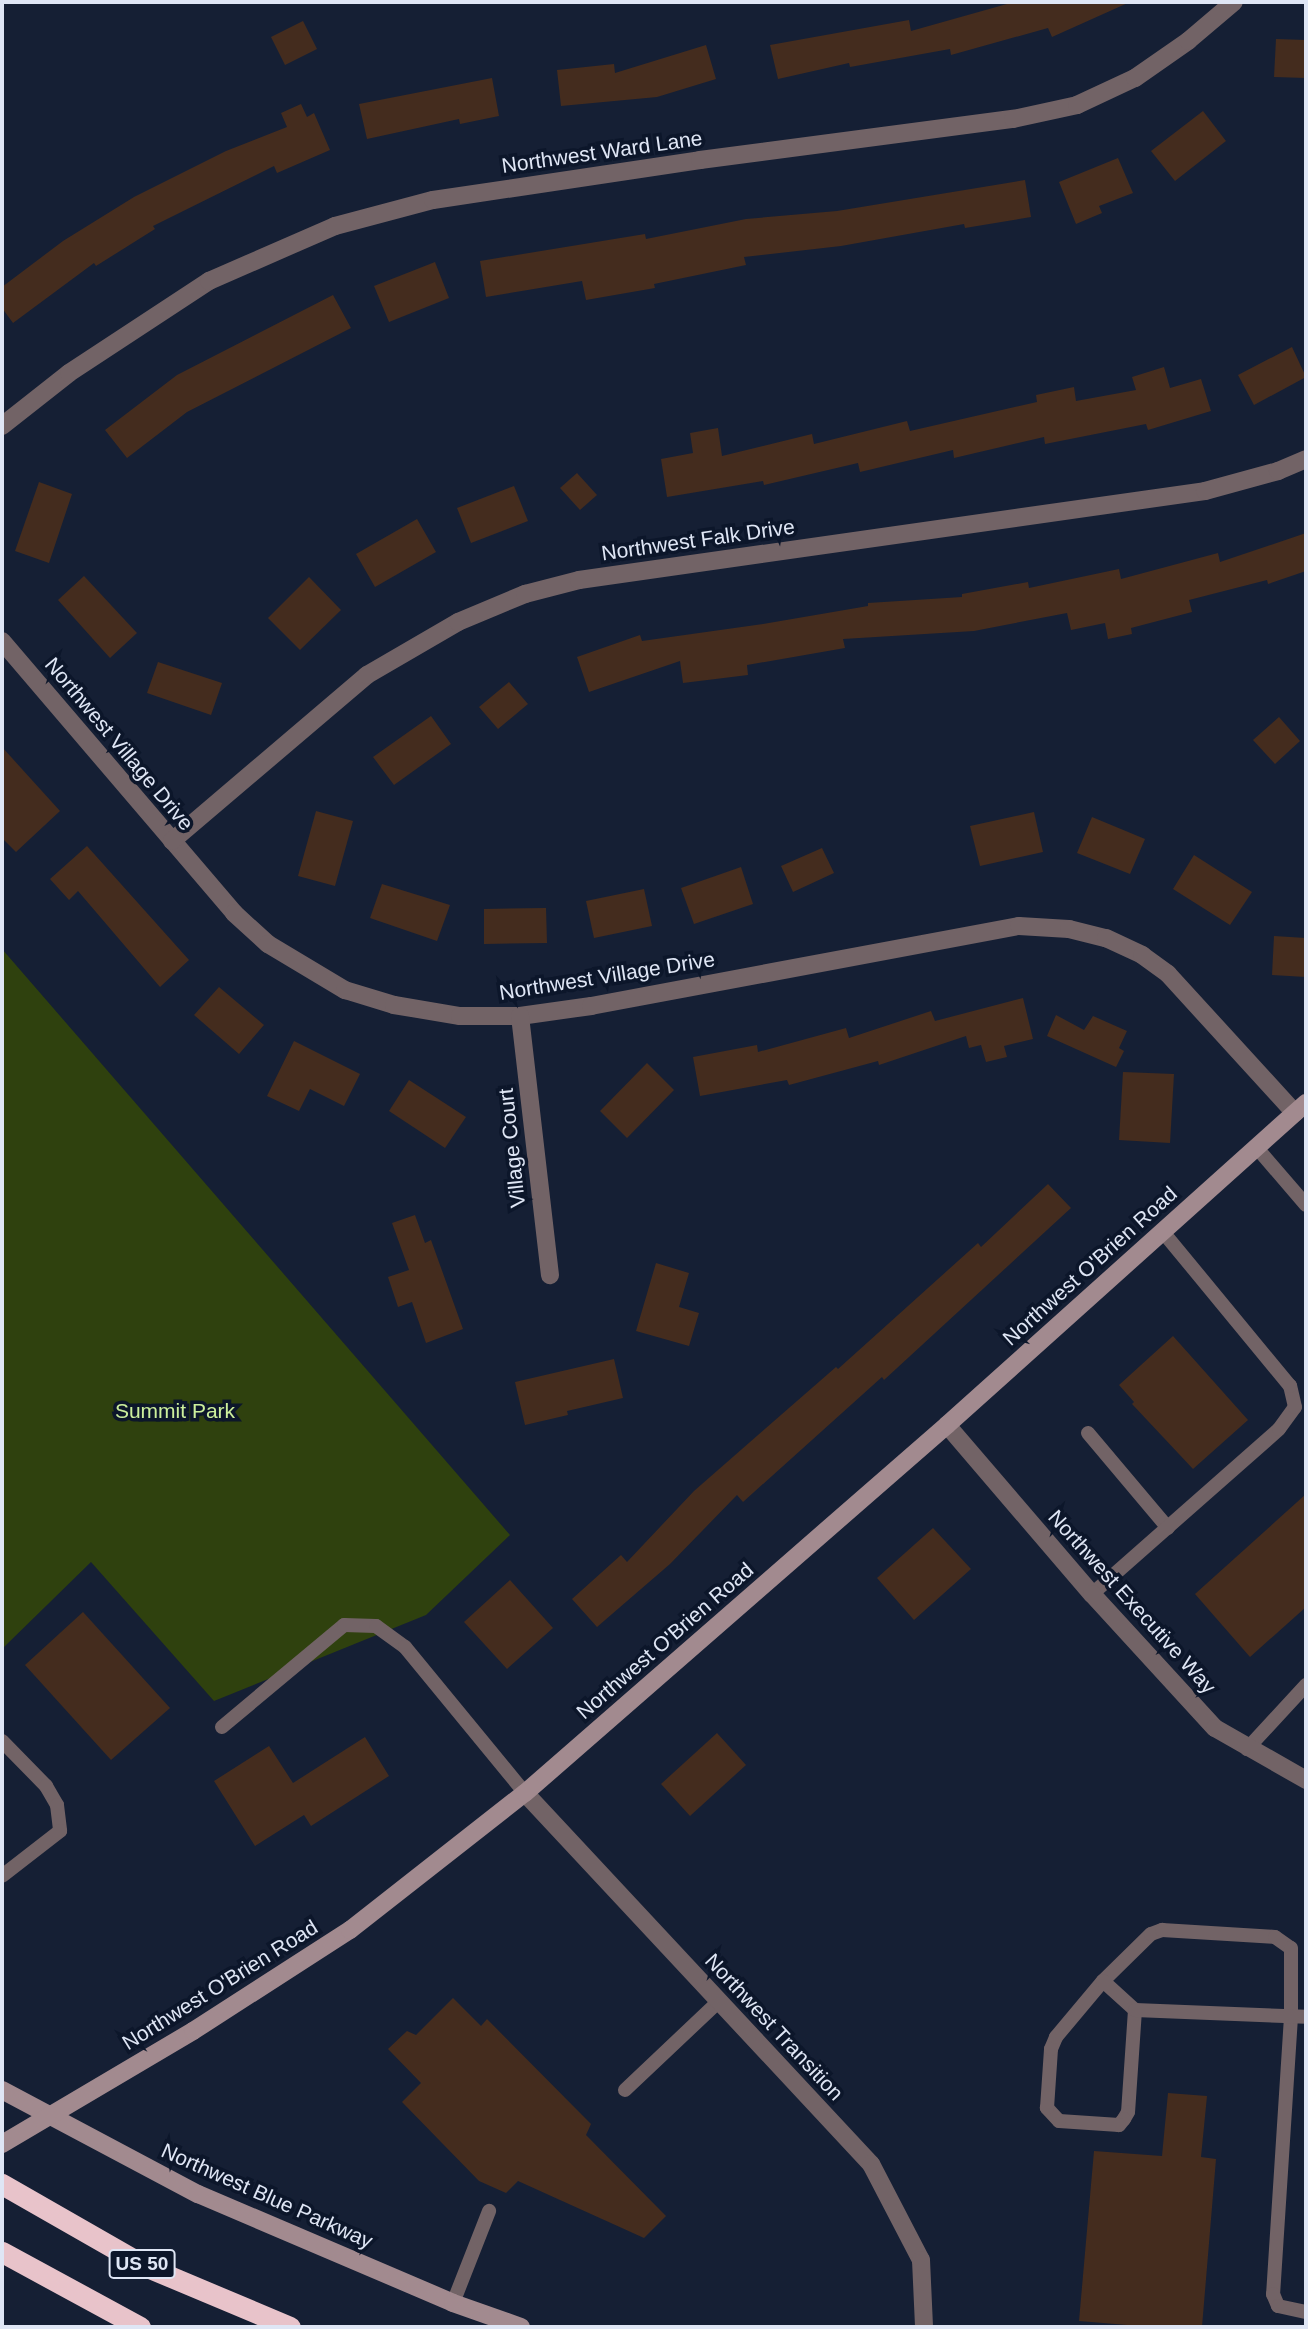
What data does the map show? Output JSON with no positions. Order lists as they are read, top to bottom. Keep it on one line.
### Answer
{"streets":{"highway":["US 50"],"street":["Northwest Ward Lane","Northwest Falk Drive","Northwest Village Drive","Village Court","Northwest O'Brien Road","Northwest Executive Way","Northwest Transition","Northwest Blue Parkway"]},"crossings":[["Northwest Falk Drive","Northwest Village Drive"],["Northwest Village Drive","Village Court"],["Northwest Village Drive","Northwest O'Brien Road"],["Northwest O'Brien Road","Northwest Executive Way"],["Northwest O'Brien Road","Northwest Transition"]],"parks":["Summit Park"]}
